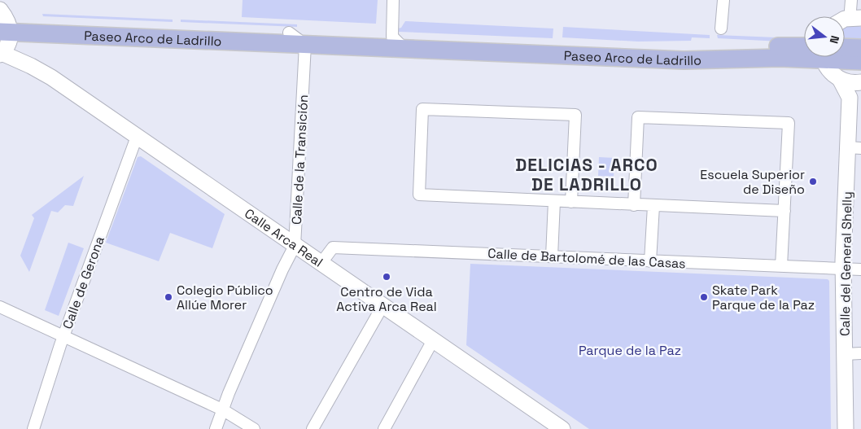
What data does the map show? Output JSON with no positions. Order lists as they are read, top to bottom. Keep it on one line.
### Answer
{"streets":{"main road":["Paseo Arco de Ladrillo"],"street":["Calle de la Transición","Calle Arca Real","Calle de Bartolomé de las Casas","Calle del General Shelly","Calle de Gerona"]},"crossings":[["Paseo Arco de Ladrillo","Calle de la Transición"],["Calle de la Transición","Calle Arca Real"],["Calle Arca Real","Calle de Bartolomé de las Casas"],["Calle Arca Real","Calle de Gerona"],["Calle de Bartolomé de las Casas","Calle del General Shelly"]],"districts":["DELICIAS - ARCO DE LADRILLO"],"parks":["Parque de la Paz"],"places":["Escuela Superior de Diseño","Centro de Vida Activa Arca Real","Colegio Público Allúe Morer","Skate Park Parque de la Paz"],"north":"right"}
